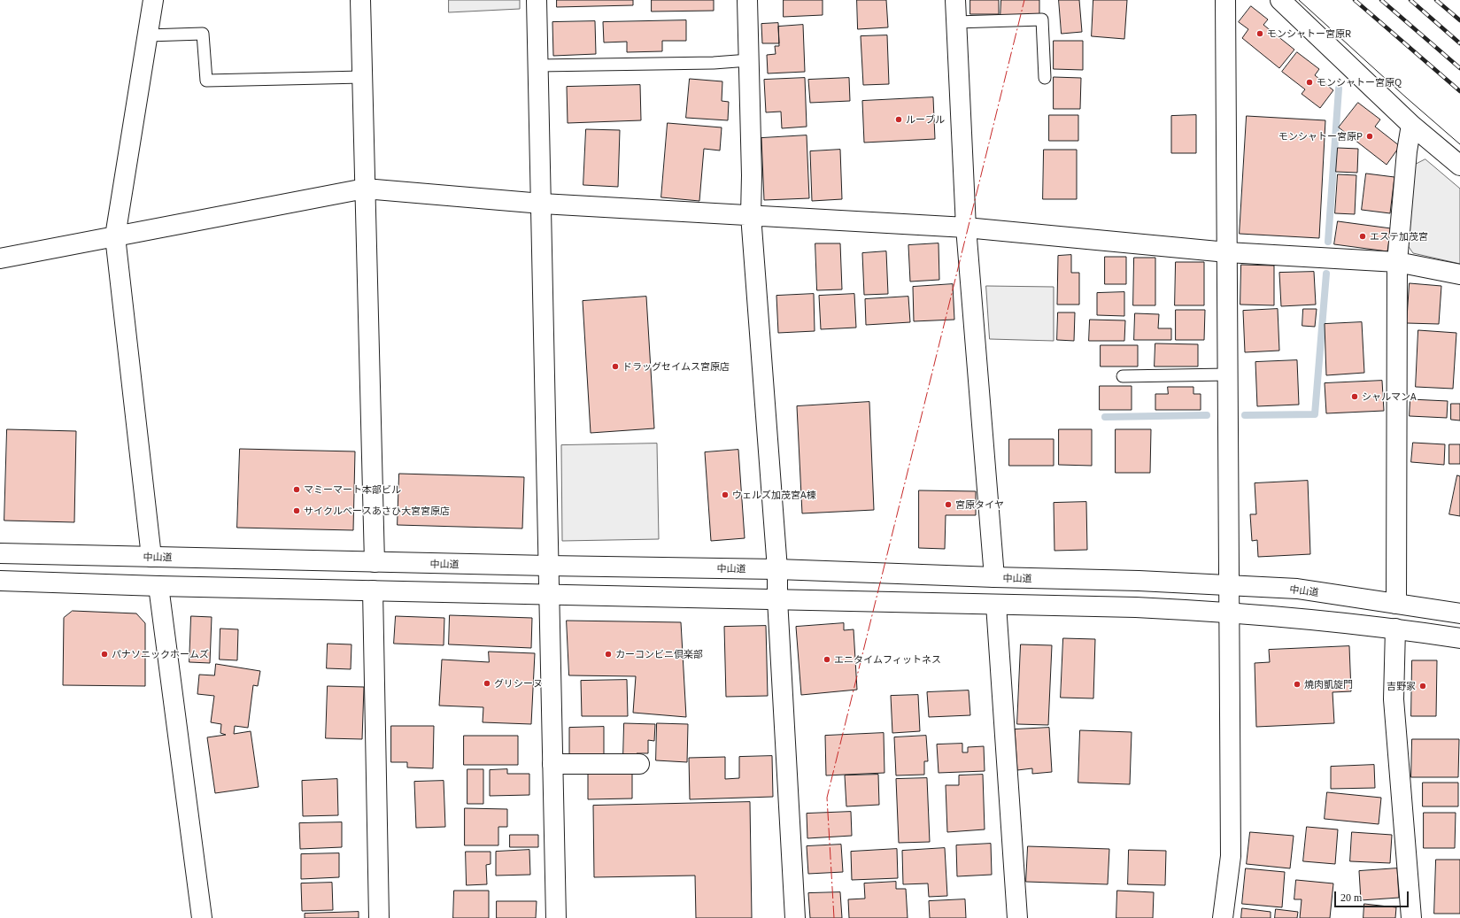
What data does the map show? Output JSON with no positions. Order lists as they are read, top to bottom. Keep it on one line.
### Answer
{"streets":{"main road":["中山道"]},"places":["モンシャトー宮原R","モンシャトー宮原Q","ルーブル","モンシャトー宮原P","エステ加茂宮","ドラッグセイムス宮原店","シャルマンA","マミーマート本部ビル","ウェルズ加茂宮A棟","宮原タイヤ","サイクルベースあさひ大宮宮原店","パナソニックホームズ","カーコンビニ倶楽部","エニタイムフィットネス","グリシーヌ","焼肉凱旋門","吉野家"],"scale_bar":"20 m"}
